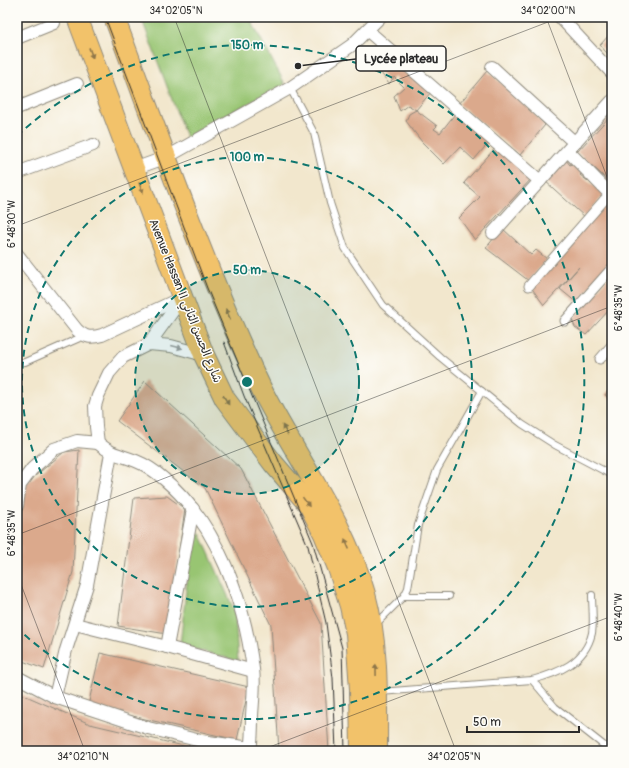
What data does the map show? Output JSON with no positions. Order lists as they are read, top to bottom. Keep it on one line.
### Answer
{"streets":{"highway":["Avenue Hassan II شارع الحسن الثاني"]},"places":["Lycée plateau"],"scale_bar":"50 m","coordinates":["34°02'05\"N","34°02'00\"N","6°48'30\"W","6°48'35\"W","6°48'40\"W","34°02'10\"N"],"rings":["150 m","100 m","50 m"]}
